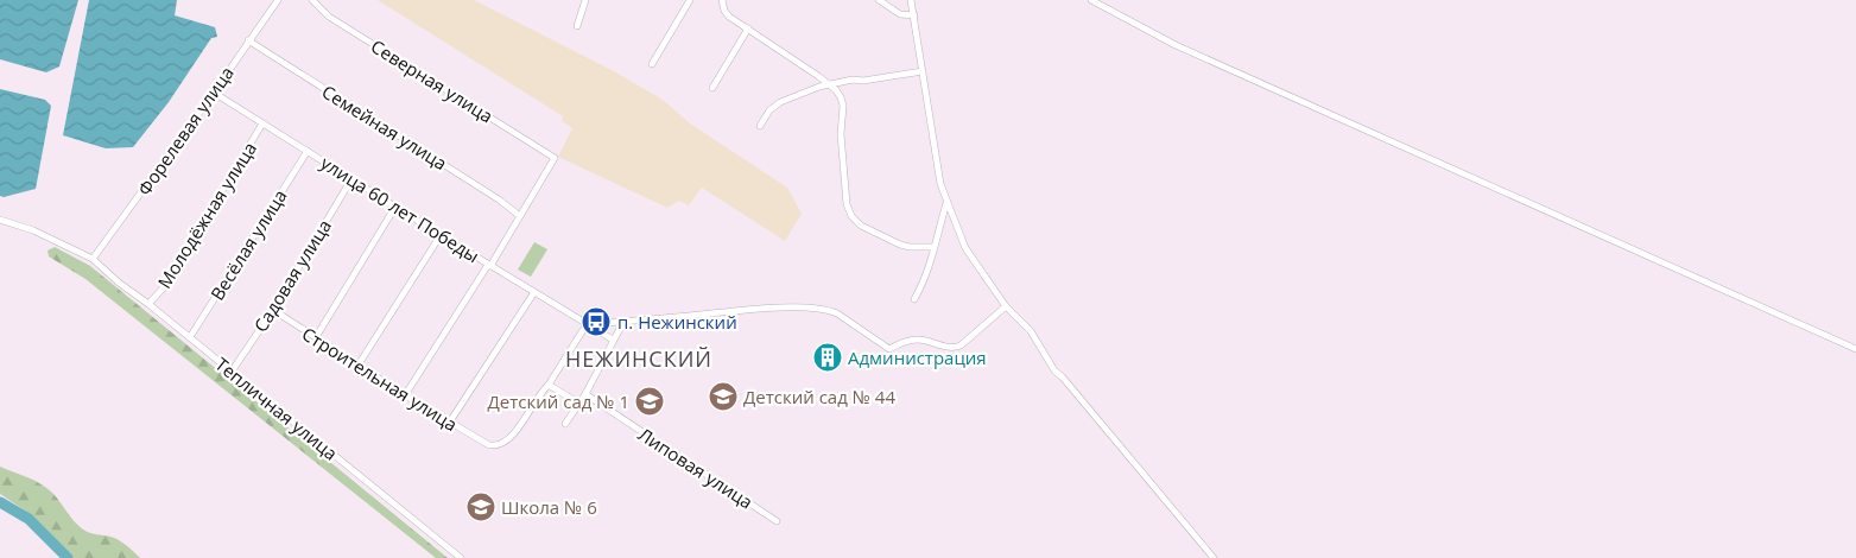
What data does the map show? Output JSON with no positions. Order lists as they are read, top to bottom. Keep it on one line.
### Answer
{"streets":{"street":["Северная улица","Семейная улица","Форелевая улица","улица 60 лет Победы","Молодёжная улица","Весёлая улица","Садовая улица","Строительная улица","Тепличная улица","Липовая улица"]},"crossings":[["Северная улица","Семейная улица"],["Семейная улица","Форелевая улица"],["Форелевая улица","улица 60 лет Победы"],["Форелевая улица","Тепличная улица"],["улица 60 лет Победы","Молодёжная улица"],["улица 60 лет Победы","Весёлая улица"],["улица 60 лет Победы","Садовая улица"],["Молодёжная улица","Тепличная улица"],["Весёлая улица","Тепличная улица"],["Садовая улица","Строительная улица"],["Садовая улица","Тепличная улица"]],"districts":["НЕЖИНСКИЙ"],"places":{"bus stop":["п. Нежинский"],"building":["Администрация"],"school or university":["Детский сад № 44","Детский сад № 1","Школа № 6"]}}
